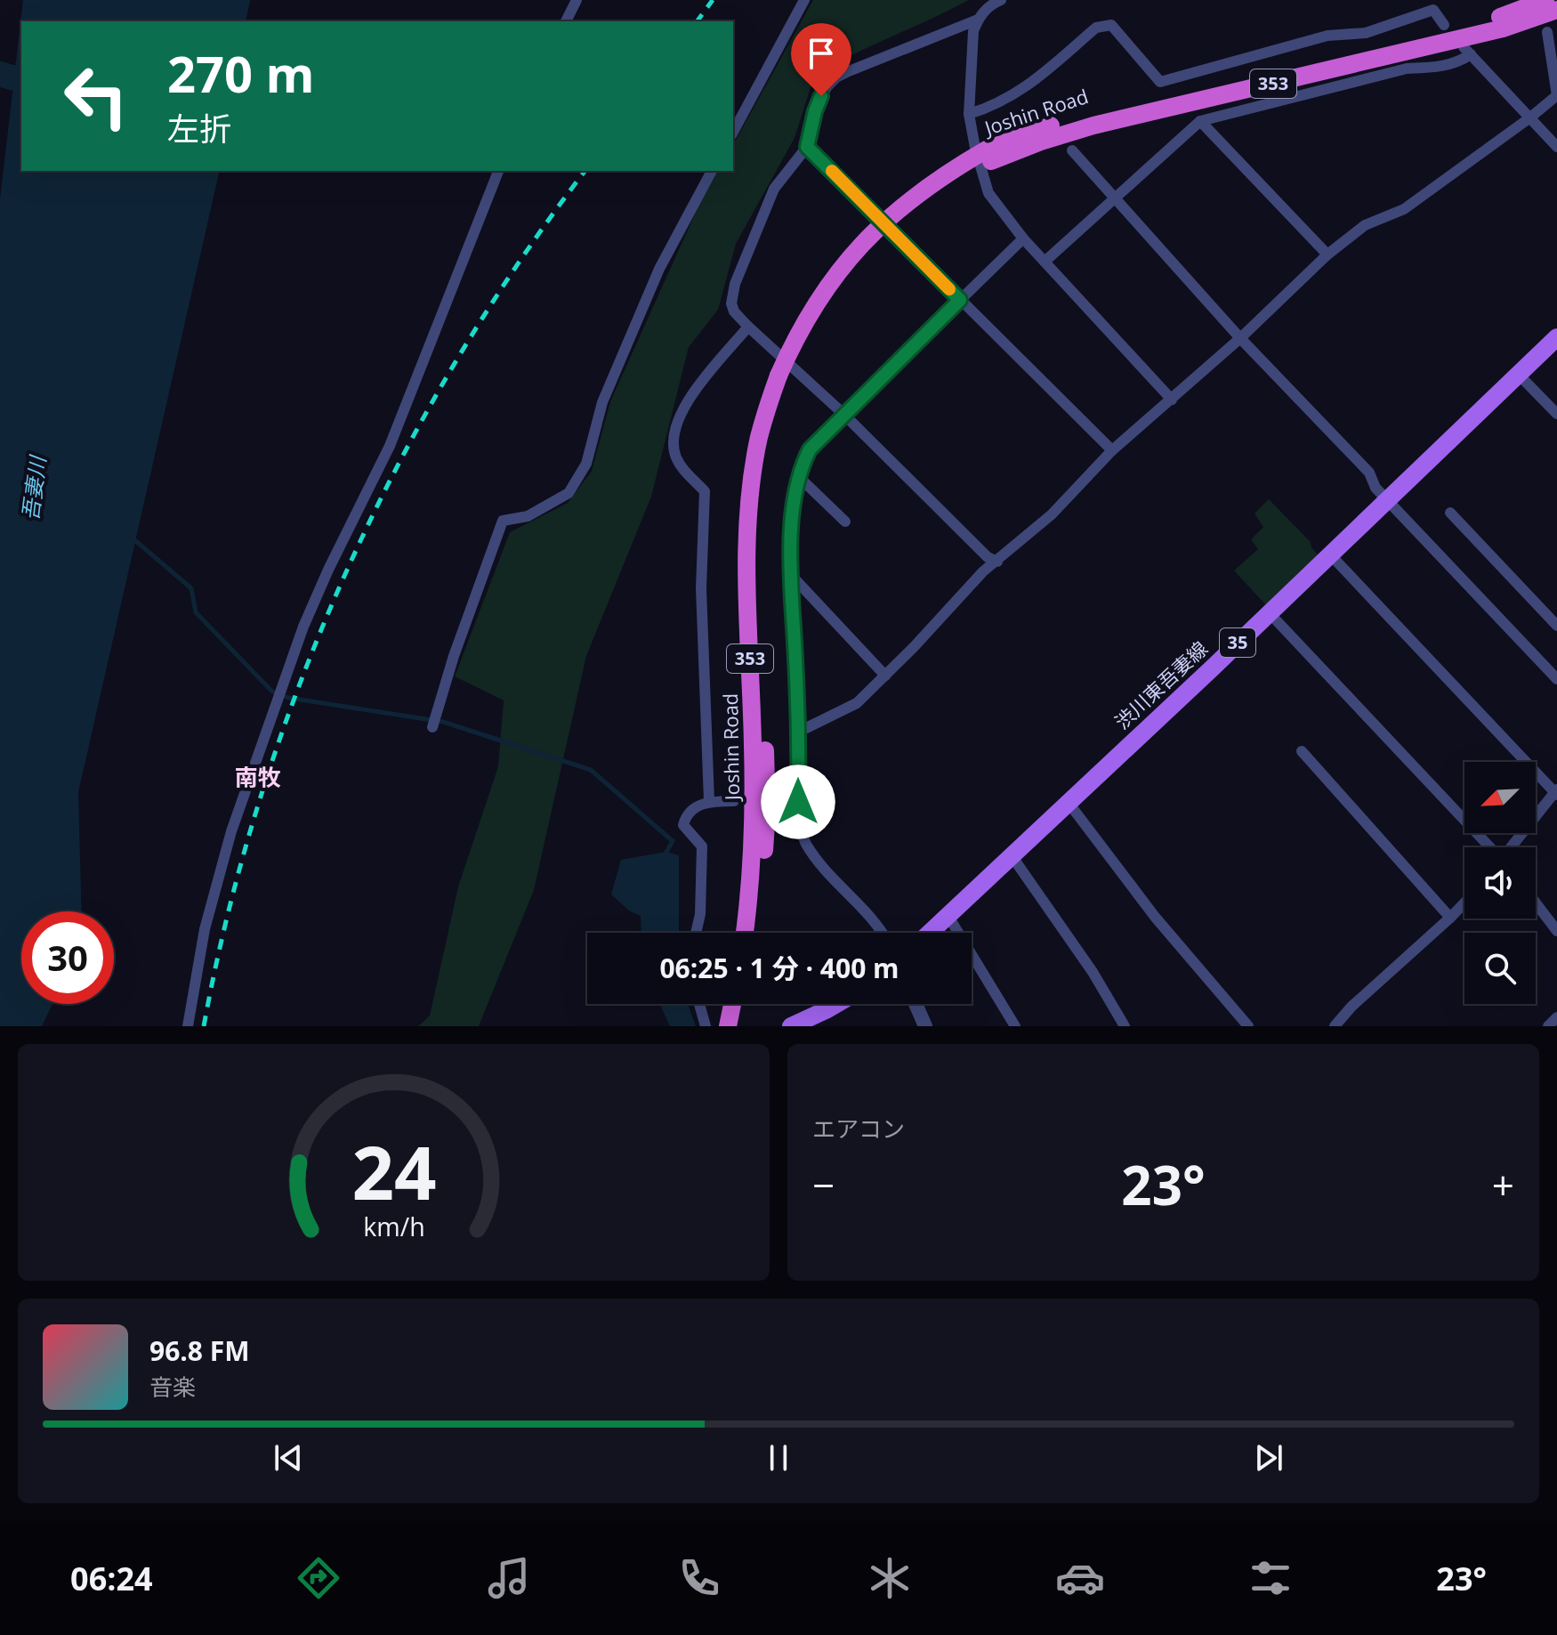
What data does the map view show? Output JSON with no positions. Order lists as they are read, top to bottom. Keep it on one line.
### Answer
{"streets":{"highway":["353","Joshin Road"],"main road":["35","渋川東吾妻線"]},"districts":["南牧"],"water":["吾妻川"],"north":"bottom left","page":{"turn":["270 m","左折"],"limit":"30","trip":"06:25 · 1 分 · 400 m","tile":"エアコン","heat":["−","23°","+"],"song":["96.8 FM","音楽"],"tabs":["06:24","23°"],"gauge":["24","km/h"]}}
